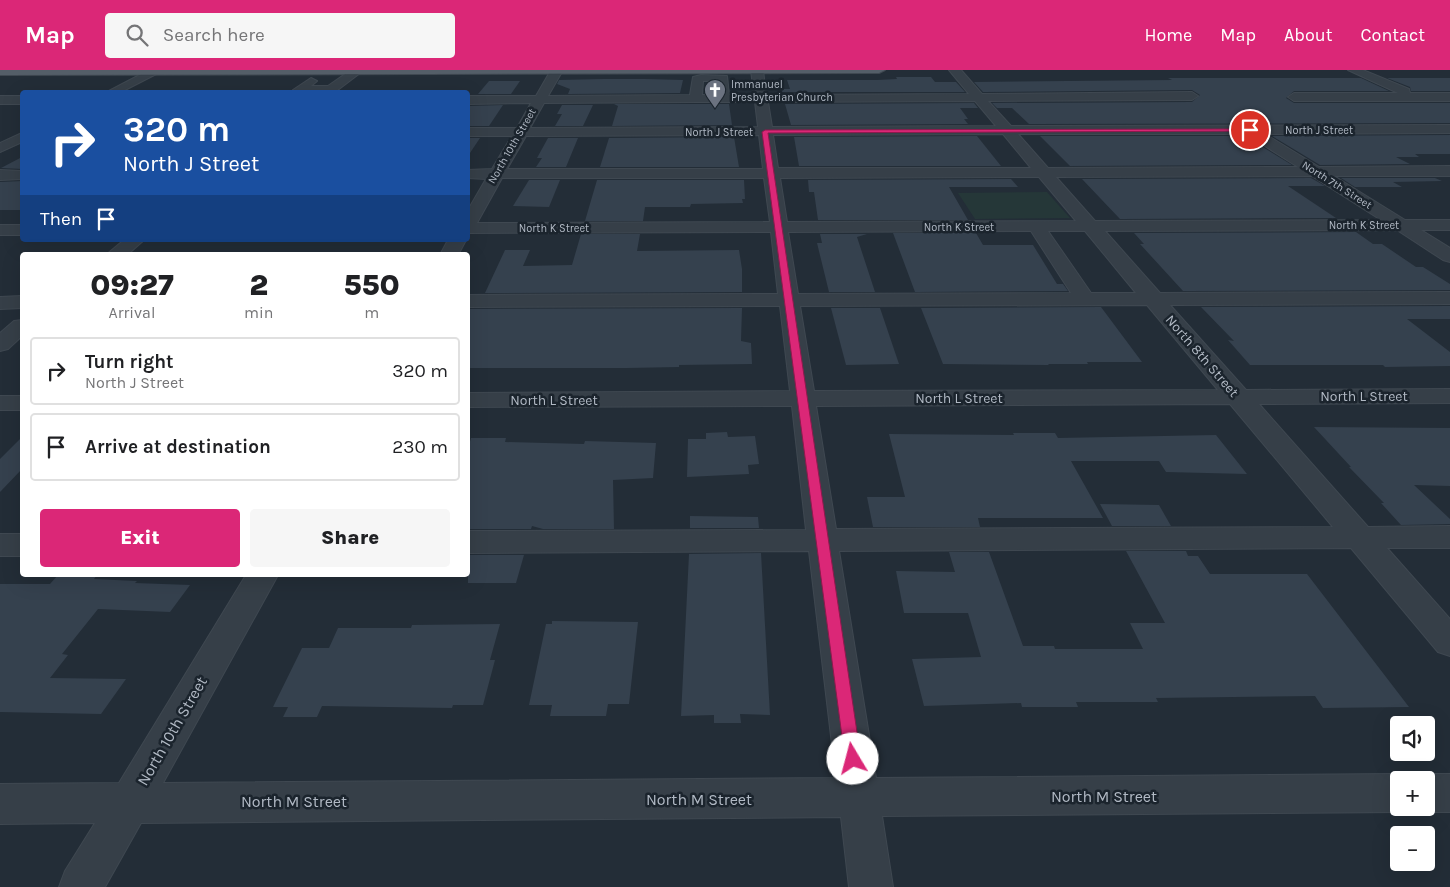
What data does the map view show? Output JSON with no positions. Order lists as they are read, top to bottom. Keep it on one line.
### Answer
{"streets":{"street":["North J Street","North 10th Street","North 7th Street","North K Street","North 8th Street","North L Street","North M Street"]},"crossings":[["North J Street","North 10th Street"],["North J Street","North 7th Street"],["North J Street","North 8th Street"],["North 10th Street","North M Street"],["North 7th Street","North K Street"],["North K Street","North 8th Street"],["North 8th Street","North L Street"]],"places":{"church":["Immanuel Presbyterian Church"]},"page":{"header":"Map","search":"Search here","nav":["Home","Map","About","Contact"],"turn":["320 m","North J Street"],"then":"Then","eta":["09:27","Arrival","2","min","550","m"],"list":[{"name":"Turn right","note":"North J Street","value":"320 m"},{"name":"Arrive at destination","value":"230 m"}],"buttons":["Exit","Share"],"map_buttons":["+","−"]}}
